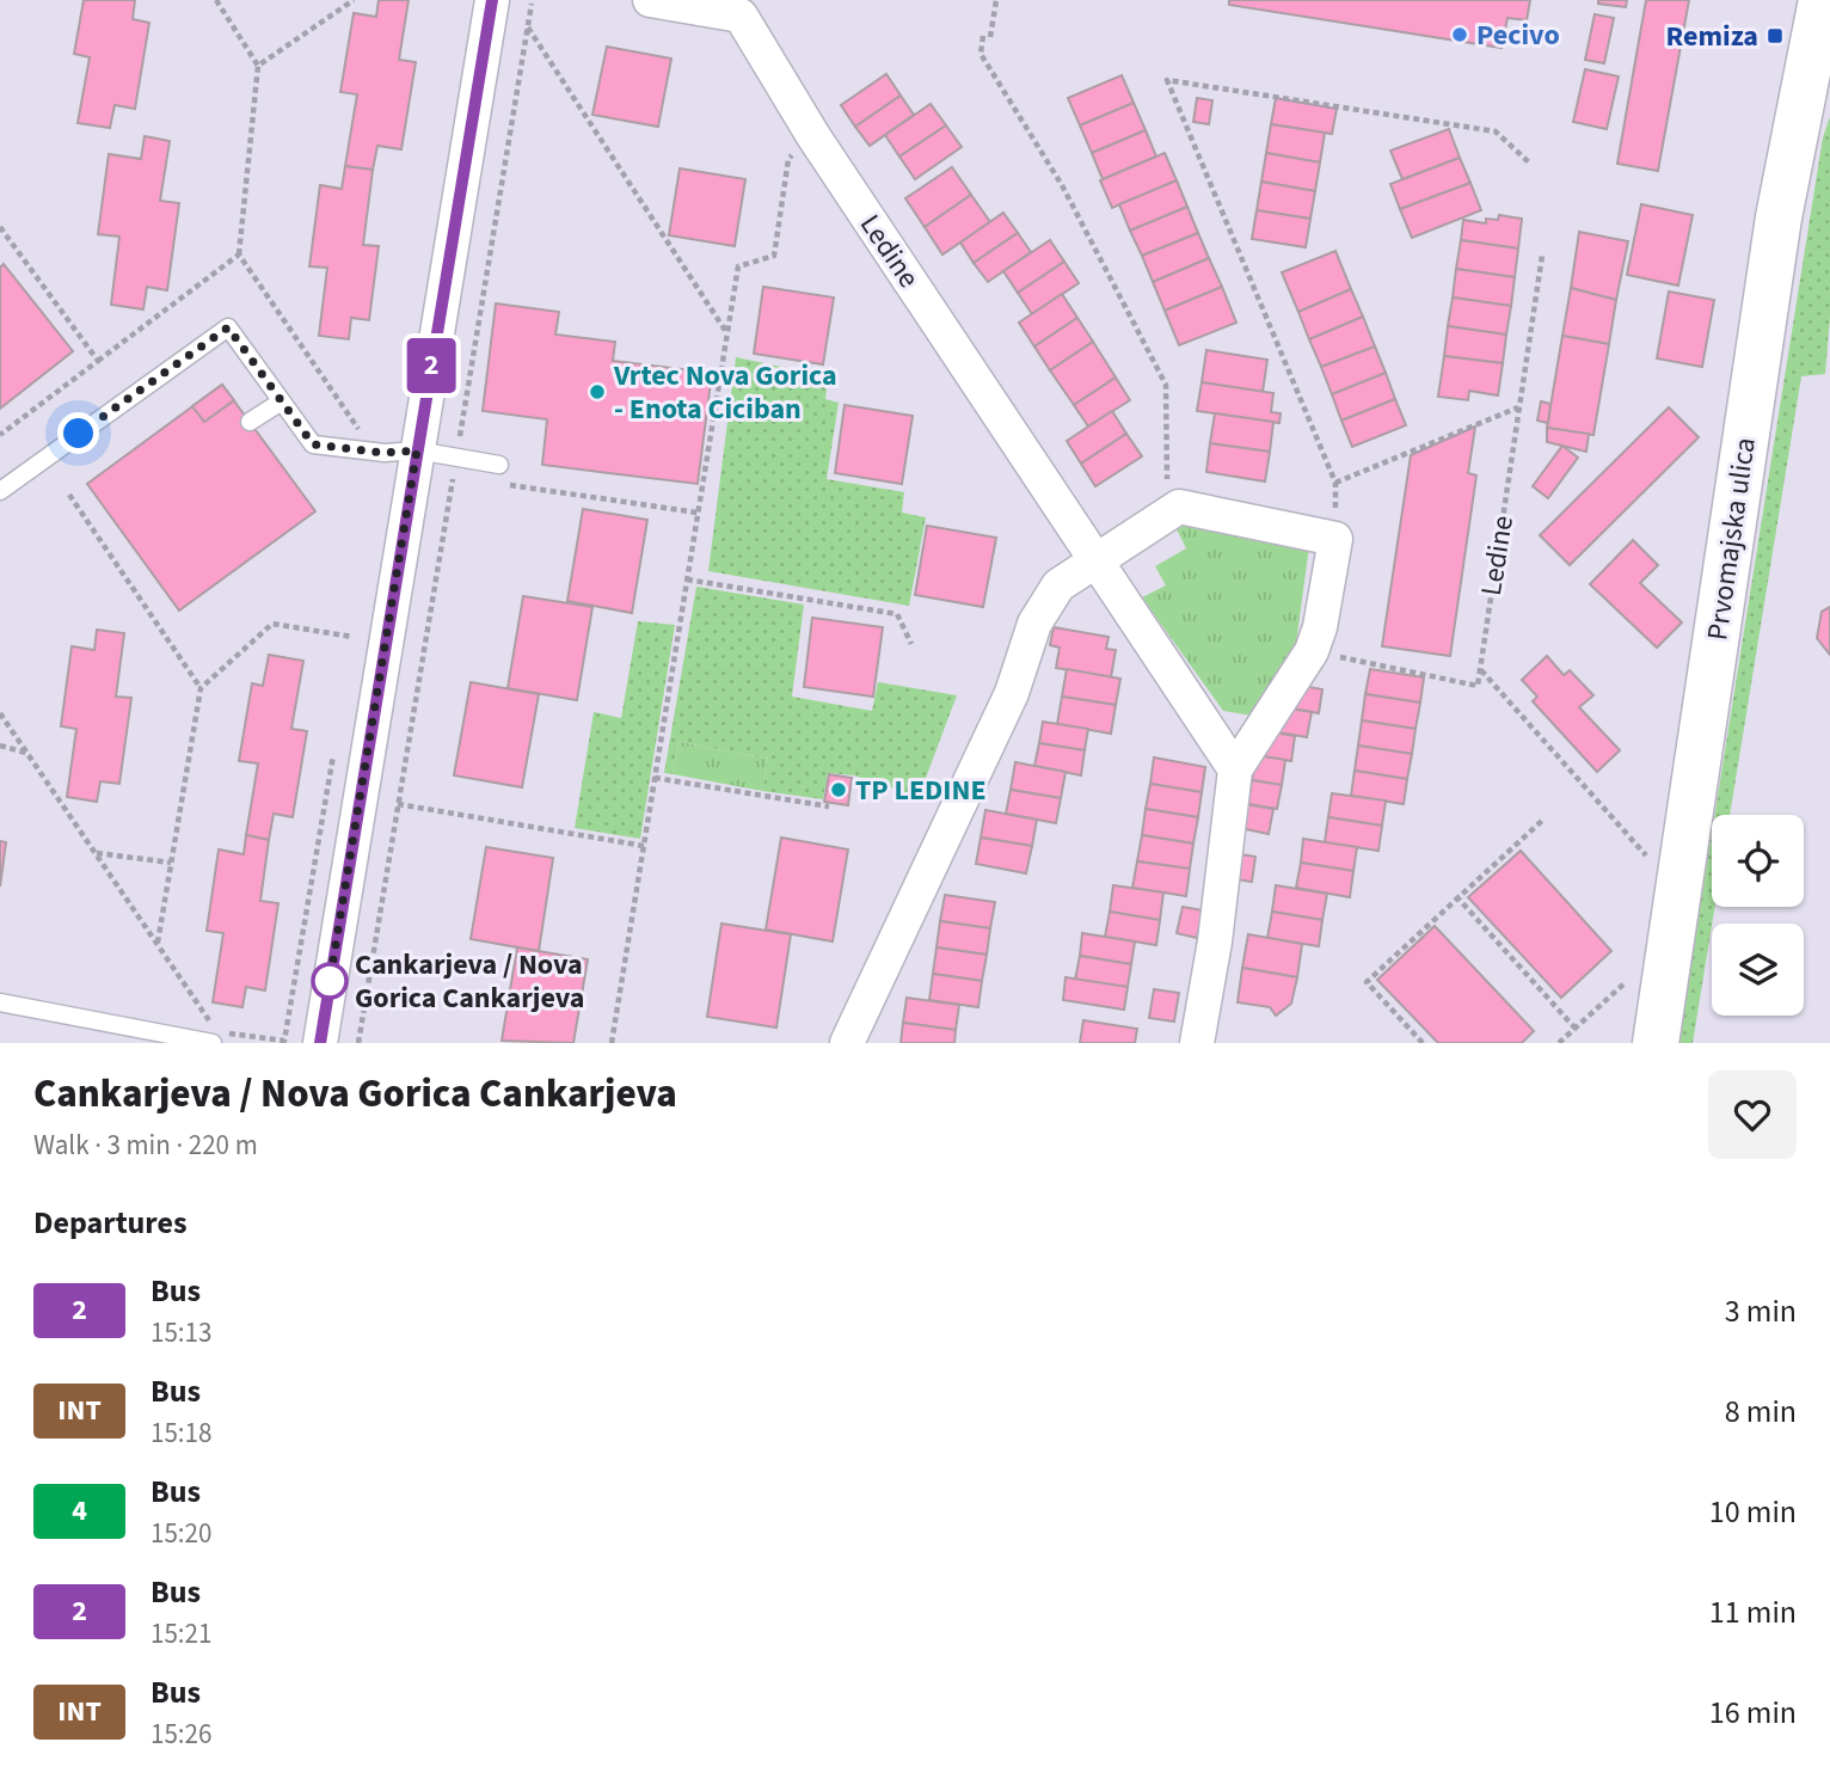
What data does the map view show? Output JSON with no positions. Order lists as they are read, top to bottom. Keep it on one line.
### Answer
{"streets":{"street":["Ledine","Prvomajska ulica"]},"places":{"other":["Pecivo","Vrtec Nova Gorica - Enota Ciciban","TP LEDINE","Cankarjeva / Nova Gorica Cankarjeva"],"transit":["Remiza"]},"lines":["bus line 2"],"page":{"on_map":"2","heading":[["Cankarjeva / Nova Gorica Cankarjeva","Walk · 3 min · 220 m"],"Departures"],"list":[{"mark":"2","name":"Bus","note":"15:13","value":"3 min"},{"mark":"INT","name":"Bus","note":"15:18","value":"8 min"},{"mark":"4","name":"Bus","note":"15:20","value":"10 min"},{"mark":"2","name":"Bus","note":"15:21","value":"11 min"},{"mark":"INT","name":"Bus","note":"15:26","value":"16 min"}]}}
